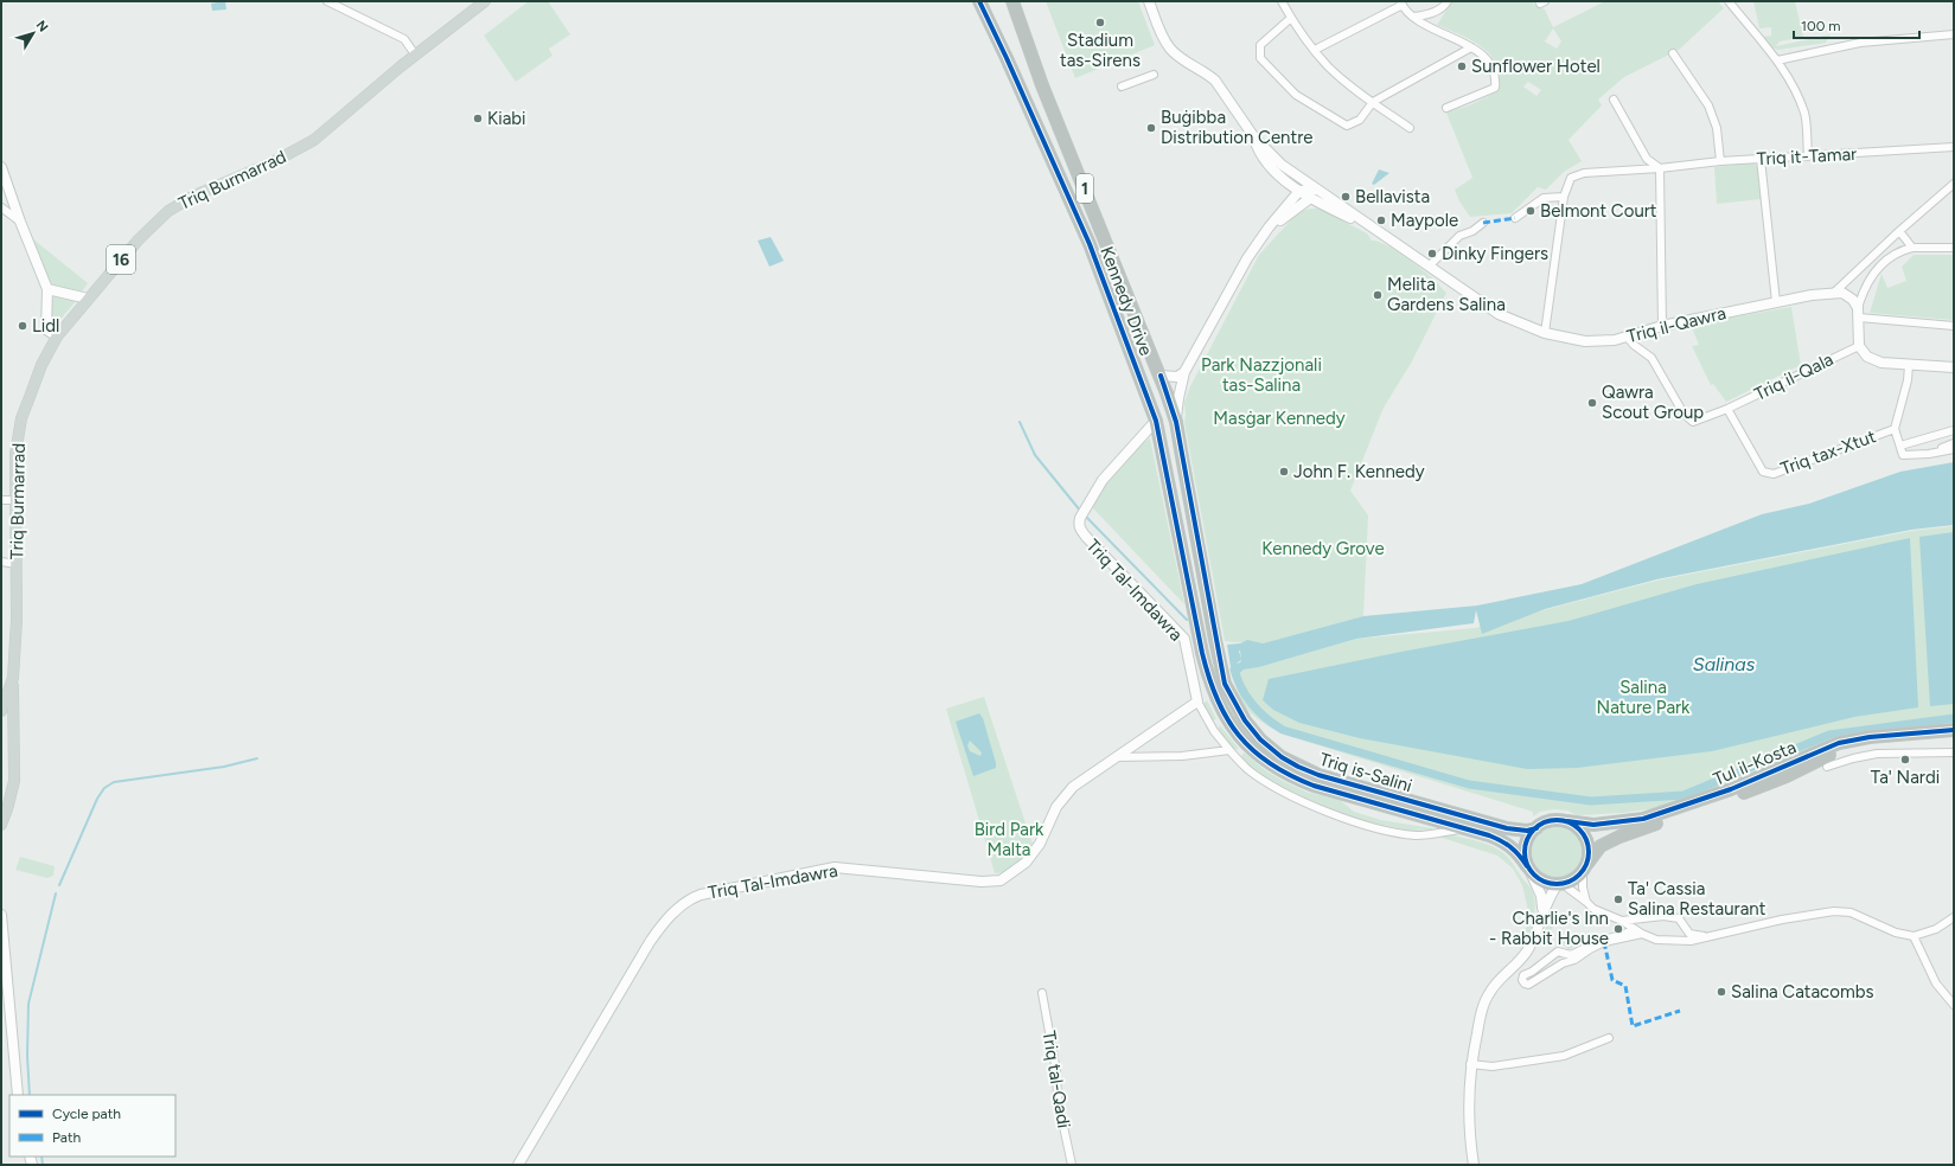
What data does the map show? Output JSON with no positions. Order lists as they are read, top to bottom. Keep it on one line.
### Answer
{"streets":{"highway":["1","Kennedy Drive","Tul il-Kosta","Triq is-Salini"],"main road":["Triq Burmarrad","16"],"street":["Triq it-Tamar","Triq il-Qawra","Triq il-Qala","Triq tax-Xtut","Triq Tal-Imdawra","Triq tal-Qadi"]},"crossings":[["Triq it-Tamar","Triq il-Qawra"],["Triq Burmarrad","16"],["1","Tul il-Kosta"],["1","Triq is-Salini"],["Kennedy Drive","Triq Tal-Imdawra"],["Kennedy Drive","Triq is-Salini"],["Triq il-Qawra","Triq il-Qala"],["Triq il-Qala","Triq tax-Xtut"],["Triq Tal-Imdawra","Triq is-Salini"],["Tul il-Kosta","Triq is-Salini"]],"water":["Salinas"],"parks":["Park Nazzjonali tas-Salina","Masġar Kennedy","Kennedy Grove","Salina Nature Park","Bird Park Malta"],"places":["Stadium tas-Sirens","Sunflower Hotel","Kiabi","Buġibba Distribution Centre","Bellavista","Belmont Court","Maypole","Dinky Fingers","Melita Gardens Salina","Lidl","Qawra Scout Group","John F. Kennedy","Ta' Nardi","Ta' Cassia Salina Restaurant","Charlie's Inn - Rabbit House","Salina Catacombs"],"legend":["Cycle path","Path"],"scale_bar":"100 m","north":"top right"}
